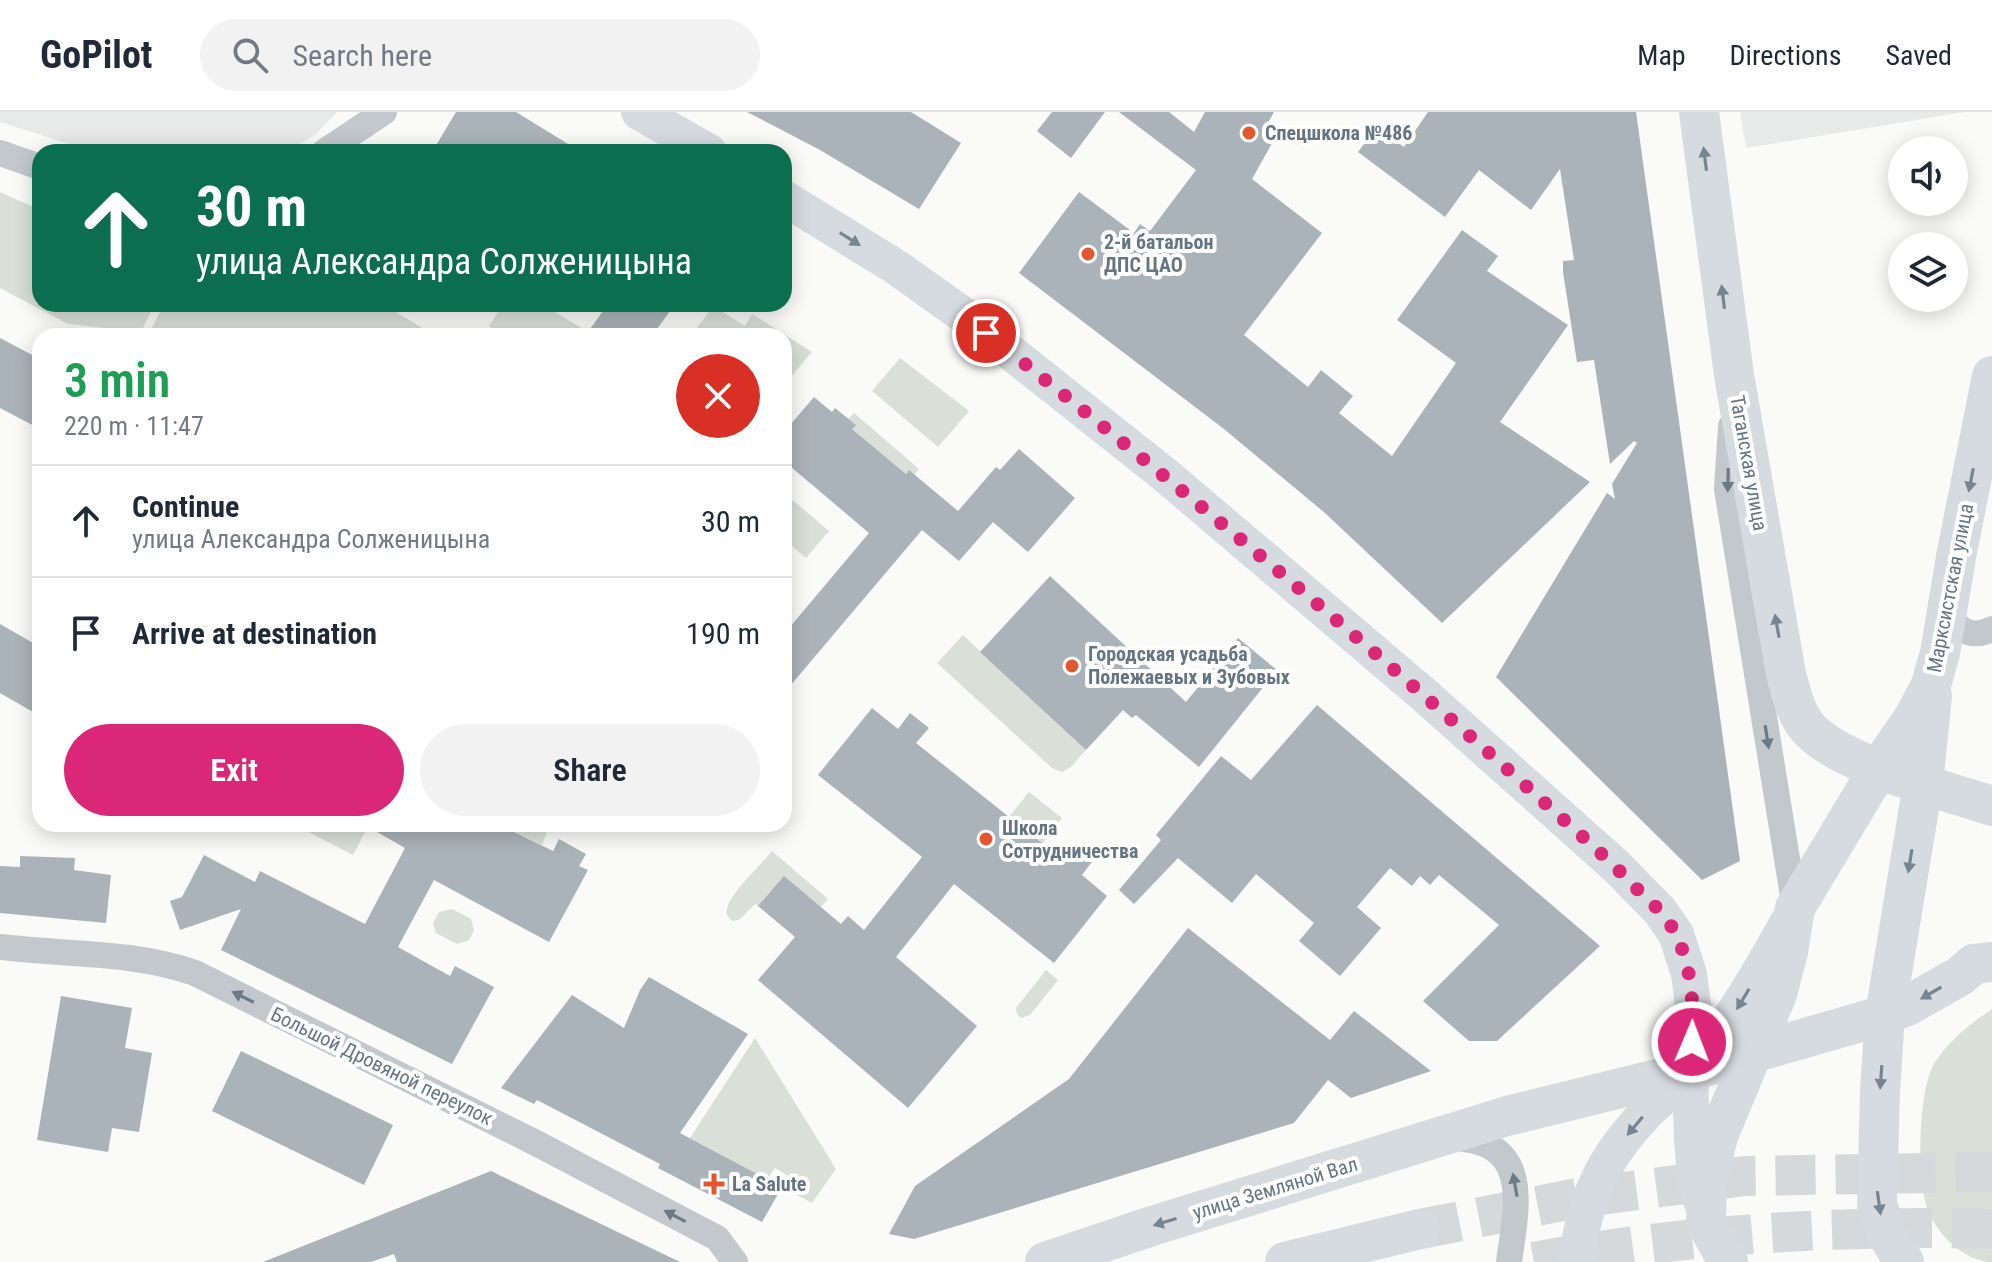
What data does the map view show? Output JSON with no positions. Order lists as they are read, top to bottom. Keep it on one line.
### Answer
{"streets":{"main road":["Таганская улица","Марксистская улица","улица Земляной Вал"],"street":["Большой Дровяной переулок"]},"crossings":[["Таганская улица","Марксистская улица"]],"one_way":["Таганская улица","Марксистская улица","Большой Дровяной переулок","улица Земляной Вал"],"places":{"other":["Спецшкола №486","2-й батальон ДПС ЦАО","Городская усадьба Полежаевых и Зубовых","Школа Сотрудничества"],"health":["La Salute"]},"page":{"header":"GoPilot","search":"Search here","nav":["Map","Directions","Saved"],"turn":["30 m","улица Александра Солженицына"],"heading":["3 min","220 m · 11:47"],"list":[{"name":"Continue","note":"улица Александра Солженицына","value":"30 m"},{"name":"Arrive at destination","value":"190 m"}],"buttons":["Exit","Share"]}}
